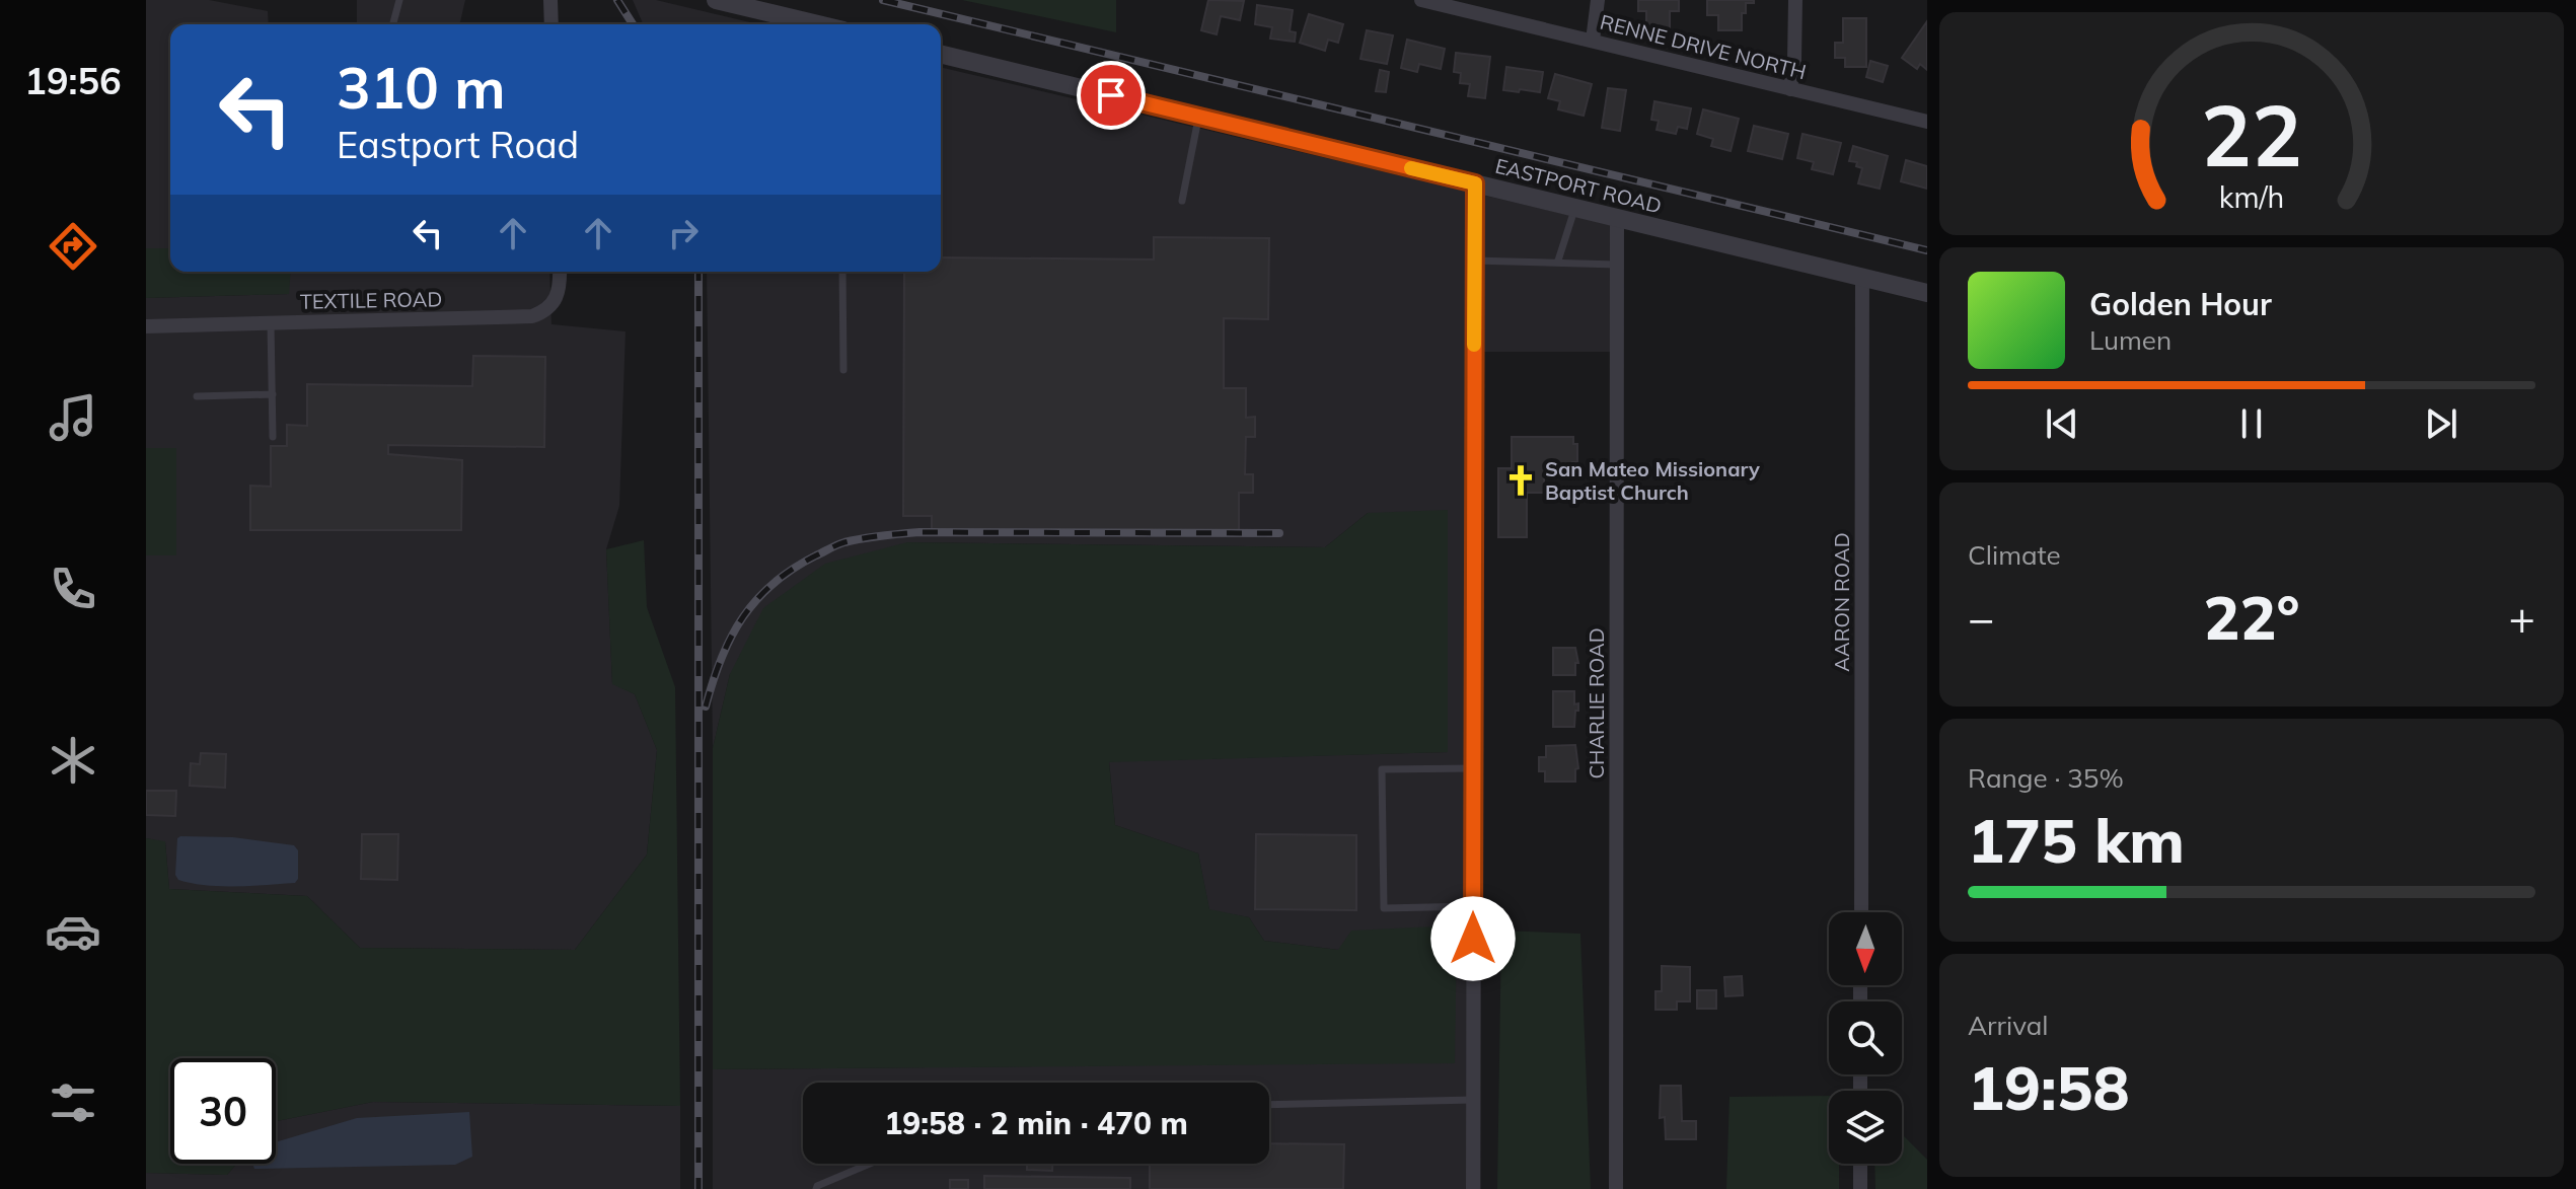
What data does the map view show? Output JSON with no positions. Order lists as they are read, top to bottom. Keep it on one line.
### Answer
{"streets":{"street":["RENNE DRIVE NORTH","EASTPORT ROAD","TEXTILE ROAD","AARON ROAD","CHARLIE ROAD"]},"crossings":[["EASTPORT ROAD","AARON ROAD"],["EASTPORT ROAD","CHARLIE ROAD"]],"places":{"church":["San Mateo Missionary Baptist Church"]},"north":"bottom","page":{"tabs":"19:56","turn":["310 m","Eastport Road"],"song":["Golden Hour","Lumen"],"tile":["Climate",["Range · 35%","175 km"],["Arrival","19:58"]],"heat":["−","22°","+"],"limit":"30","trip":"19:58 · 2 min · 470 m","gauge":["22","km/h"]}}
